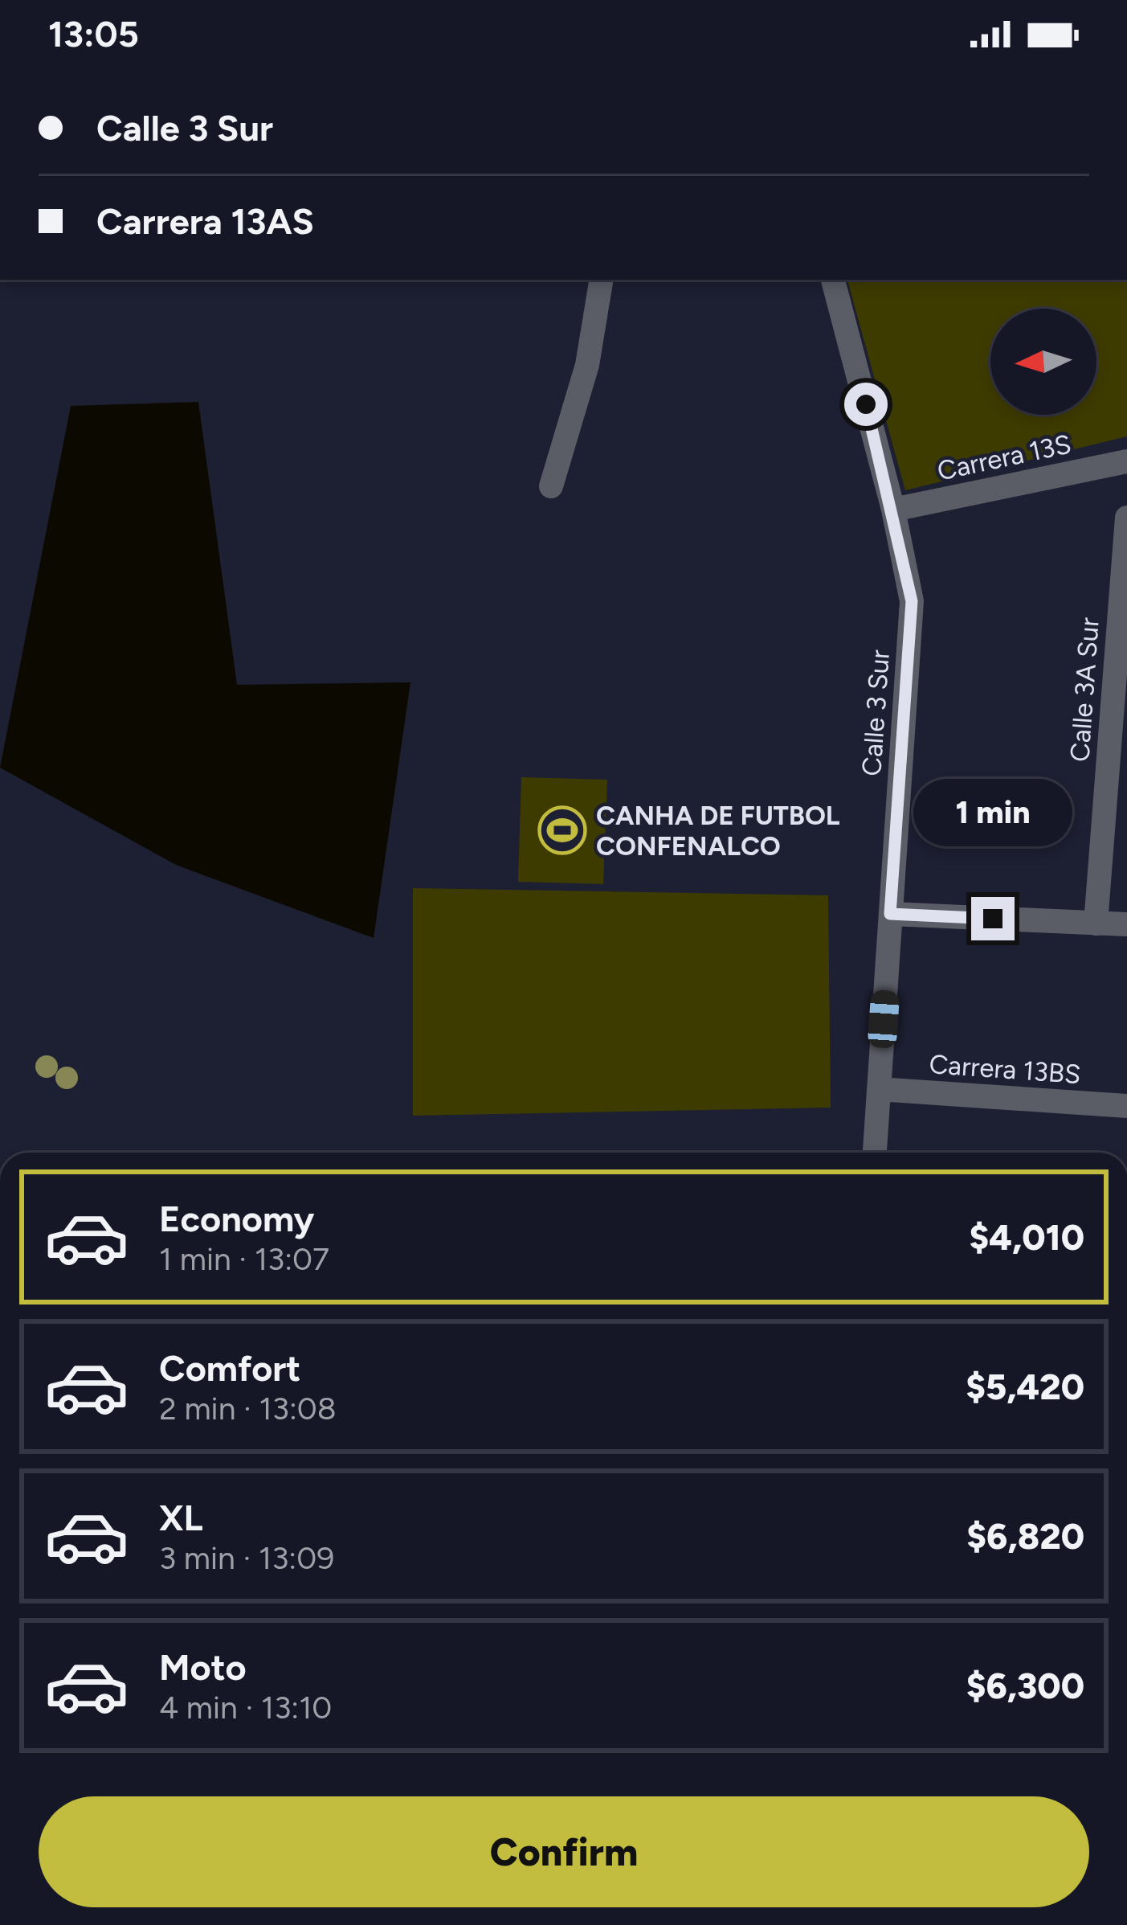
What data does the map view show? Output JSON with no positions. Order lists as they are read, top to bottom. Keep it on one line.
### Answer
{"streets":{"street":["Carrera 13S","Calle 3A Sur","Calle 3 Sur","Carrera 13BS"]},"crossings":[["Carrera 13S","Calle 3 Sur"],["Calle 3 Sur","Carrera 13BS"]],"places":{"sports":["CANHA DE FUTBOL CONFENALCO"]},"north":"left","page":{"status":"13:05","banner":["Calle 3 Sur","Carrera 13AS"],"bubble":"1 min","list":[{"name":"Economy","note":"1 min · 13:07","value":"$4,010"},{"name":"Comfort","note":"2 min · 13:08","value":"$5,420"},{"name":"XL","note":"3 min · 13:09","value":"$6,820"},{"name":"Moto","note":"4 min · 13:10","value":"$6,300"}],"buttons":"Confirm"}}
